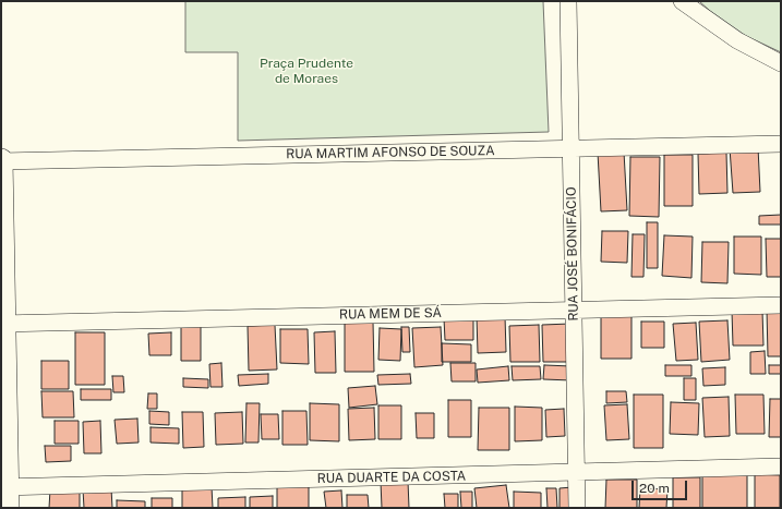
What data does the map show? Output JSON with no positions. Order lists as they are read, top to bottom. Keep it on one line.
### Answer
{"streets":{"street":["RUA MARTIM AFONSO DE SOUZA","RUA JOSÉ BONIFÁCIO","RUA MEM DE SÁ","RUA DUARTE DA COSTA"]},"crossings":[["RUA MARTIM AFONSO DE SOUZA","RUA JOSÉ BONIFÁCIO"],["RUA JOSÉ BONIFÁCIO","RUA MEM DE SÁ"],["RUA JOSÉ BONIFÁCIO","RUA DUARTE DA COSTA"]],"parks":["Praça Prudente de Moraes"],"scale_bar":"20 m"}
